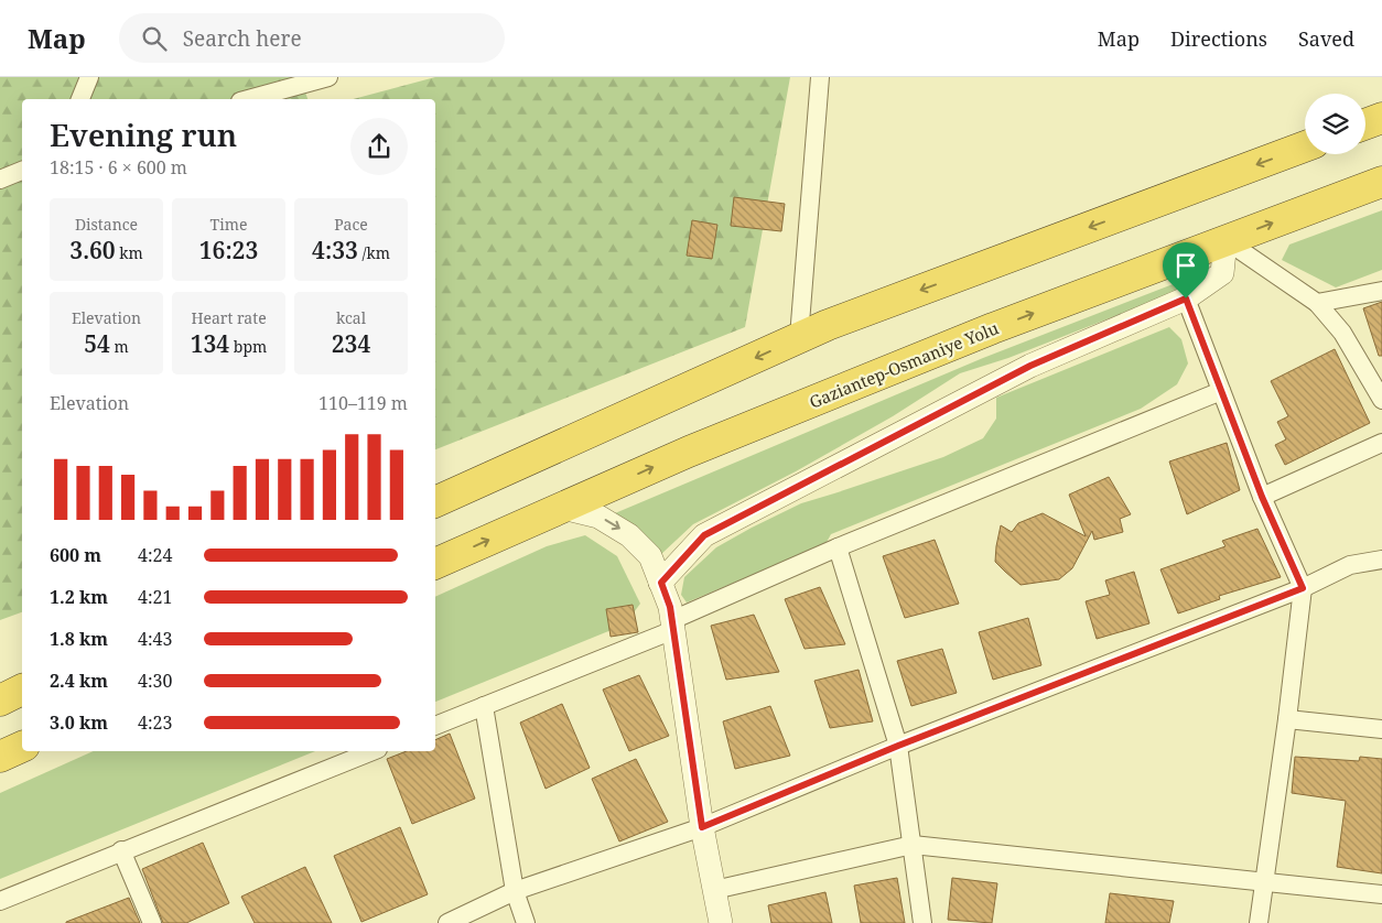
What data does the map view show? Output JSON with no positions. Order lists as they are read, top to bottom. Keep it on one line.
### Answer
{"streets":{"highway":["Gaziantep-Osmaniye Yolu"]},"page":{"header":"Map","search":"Search here","nav":["Map","Directions","Saved"],"heading":["Evening run","18:15 · 6 × 600 m"],"stats":[["Distance","3.60 km"],["Time","16:23"],["Pace","4:33 /km"],["Elevation","54 m"],["Heart rate","134 bpm"],["kcal","234"]],"chart":["Elevation","110–119 m"],"list":[{"name":"600 m","note":"4:24"},{"name":"1.2 km","note":"4:21"},{"name":"1.8 km","note":"4:43"},{"name":"2.4 km","note":"4:30"},{"name":"3.0 km","note":"4:23"}]}}
